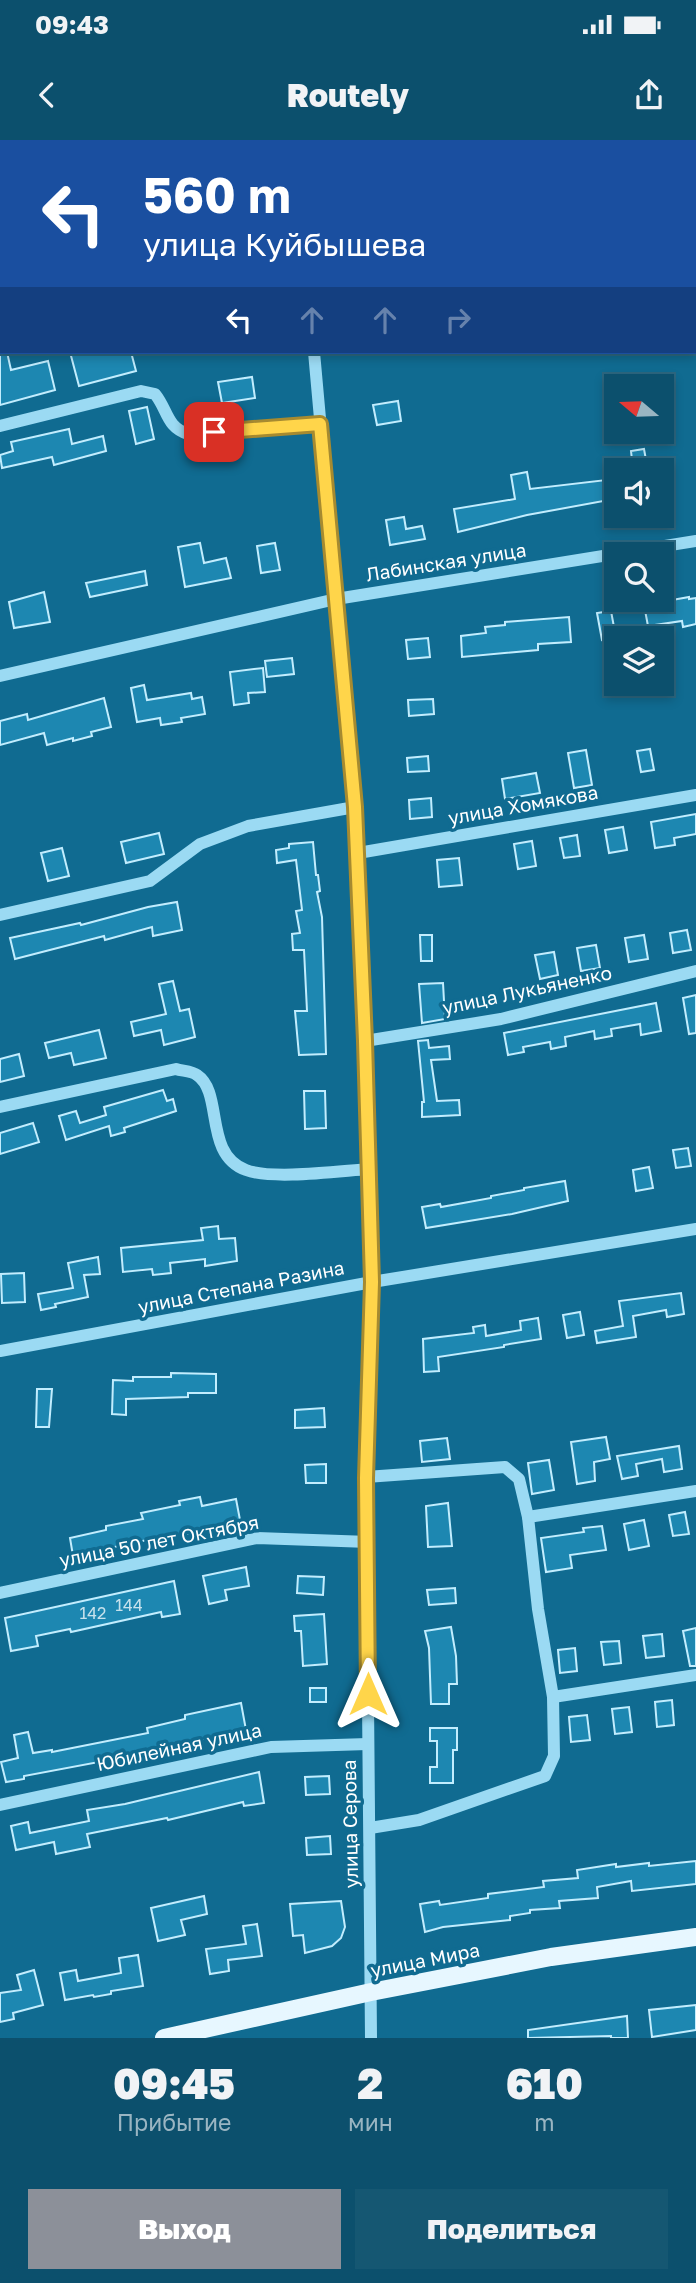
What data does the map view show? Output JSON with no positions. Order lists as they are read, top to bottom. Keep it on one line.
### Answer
{"streets":{"main road":["улица Мира"],"street":["Лабинская улица","улица Хомякова","улица Лукьяненко","улица Степана Разина","улица 50 лет Октября","Юбилейная улица","улица Серова"]},"crossings":[["Лабинская улица","улица Серова"],["улица Хомякова","улица Серова"],["улица Лукьяненко","улица Серова"],["улица Степана Разина","улица Серова"],["улица 50 лет Октября","улица Серова"],["Юбилейная улица","улица Серова"],["улица Серова","улица Мира"]],"house_numbers":["144","142"],"north":"left","page":{"status":"09:43","header":"Routely","turn":["560 m","улица Куйбышева"],"eta":["09:45","Прибытие","2","мин","610","m"],"buttons":["Выход","Поделиться"]}}
